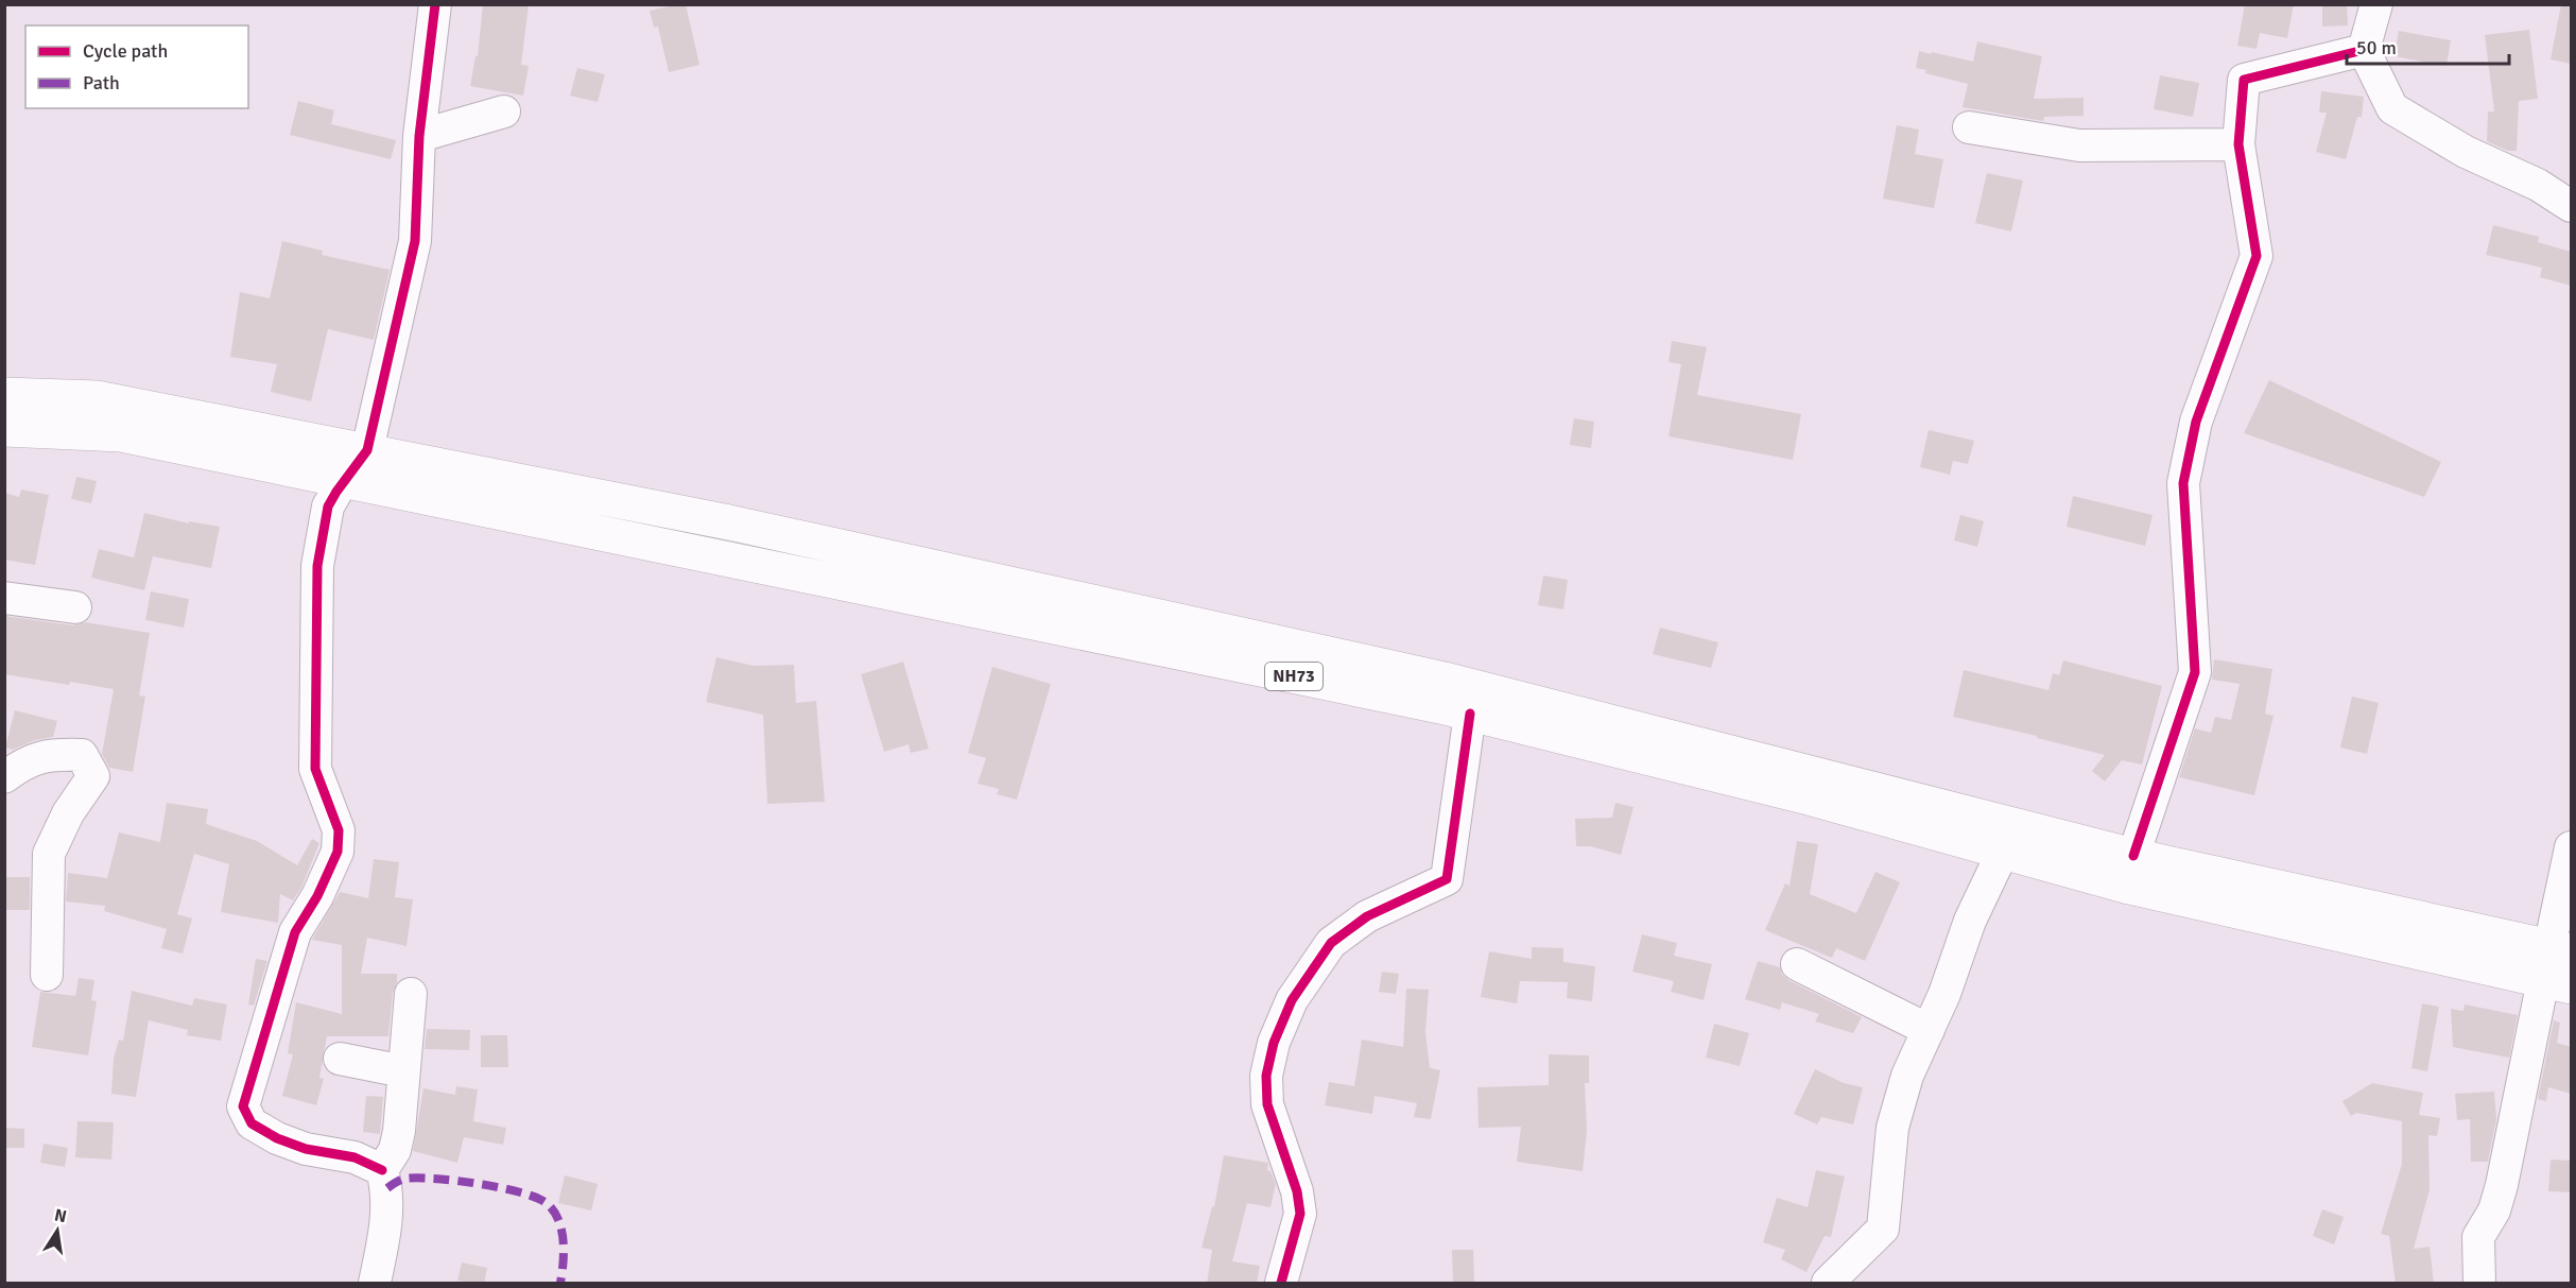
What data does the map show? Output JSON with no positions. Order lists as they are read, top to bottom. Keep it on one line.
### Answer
{"streets":{"highway":["NH73"]},"legend":["Cycle path","Path"],"scale_bar":"50 m","north":"top"}
